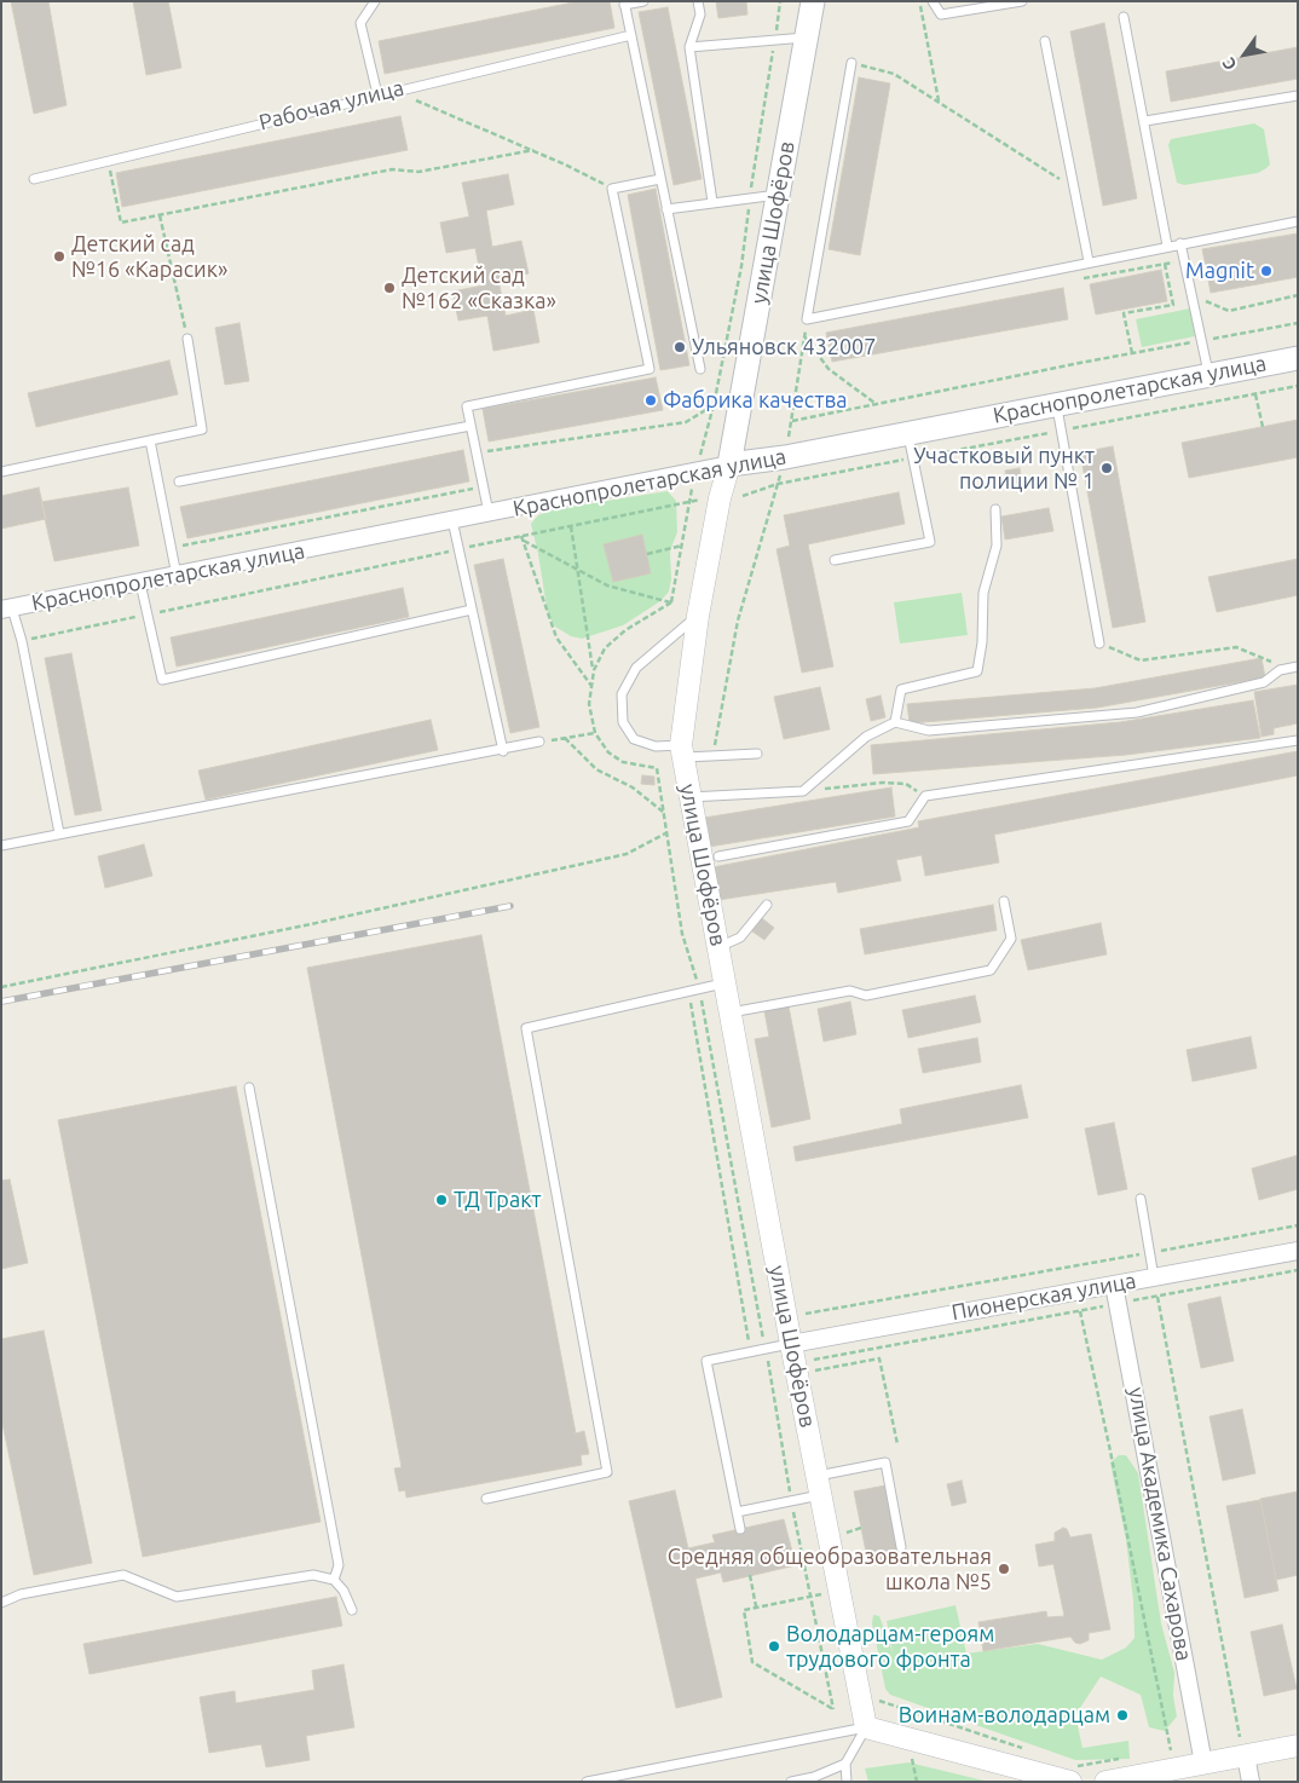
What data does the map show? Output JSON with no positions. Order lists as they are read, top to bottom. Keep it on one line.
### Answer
{"streets":{"main road":["улица Шофёров","Краснопролетарская улица"],"street":["Пионерская улица","улица Академика Сахарова"],"lane":["Рабочая улица"]},"crossings":[["улица Шофёров","Краснопролетарская улица"],["улица Шофёров","Пионерская улица"],["Пионерская улица","улица Академика Сахарова"]],"places":["Детский сад №16 «Карасик»","Magnit","Детский сад №162 «Сказка»","Ульяновск 432007","Фабрика качества","Участковый пункт полиции № 1","ТД Тракт","Средняя общеобразовательная школа №5","Володарцам-героям трудового фронта","Воинам-володарцам"],"north":"bottom left"}
